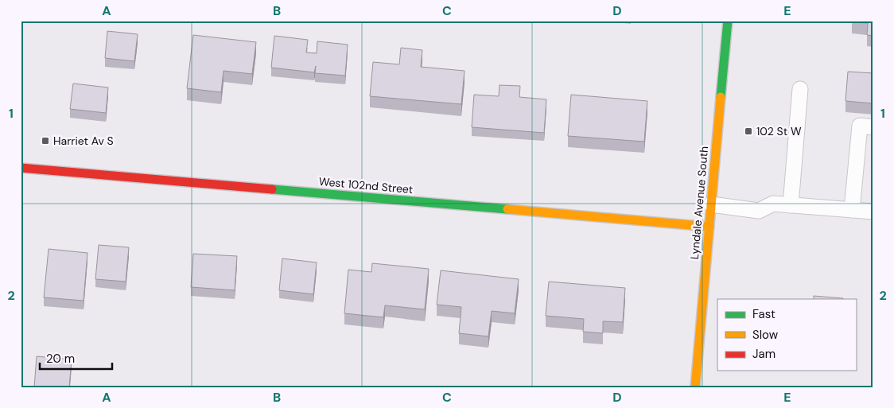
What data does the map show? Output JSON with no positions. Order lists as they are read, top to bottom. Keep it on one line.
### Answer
{"streets":{"street":["West 102nd Street","Lyndale Avenue South"]},"crossings":[["West 102nd Street","Lyndale Avenue South"]],"places":{"transit":["102 St W","Harriet Av S"]},"legend":["Fast","Slow","Jam"],"scale_bar":"20 m","grid":{"columns":["A","B","C","D","E"],"rows":["1","2"]}}
